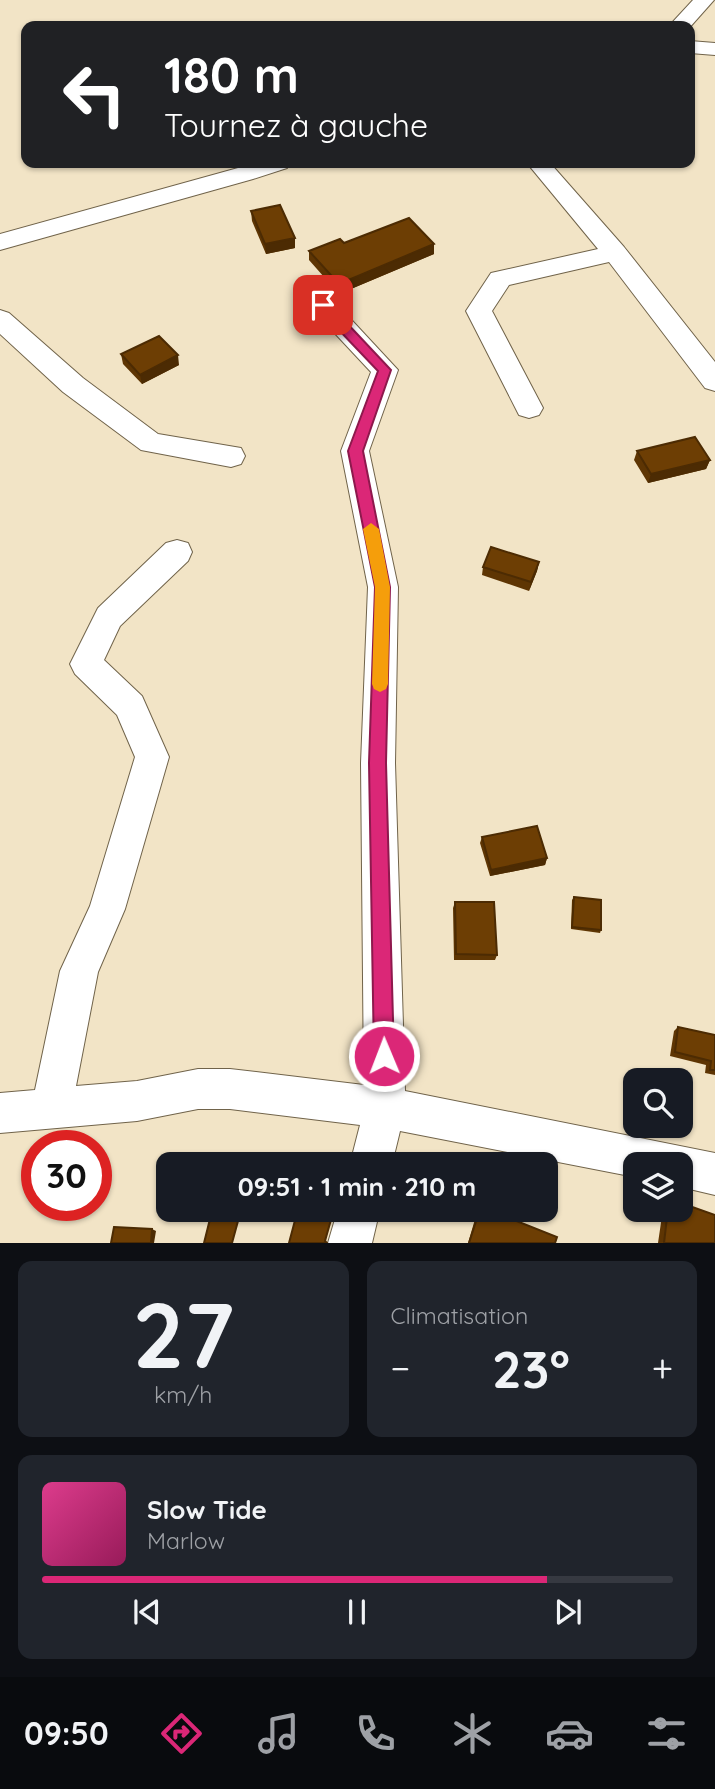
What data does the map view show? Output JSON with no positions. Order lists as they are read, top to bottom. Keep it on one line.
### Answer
{"page":{"turn":["180 m","Tournez à gauche"],"limit":"30","trip":"09:51 · 1 min · 210 m","tile":[["27","km/h"],"Climatisation"],"heat":["−","23°","+"],"song":["Slow Tide","Marlow"],"tabs":"09:50"}}
